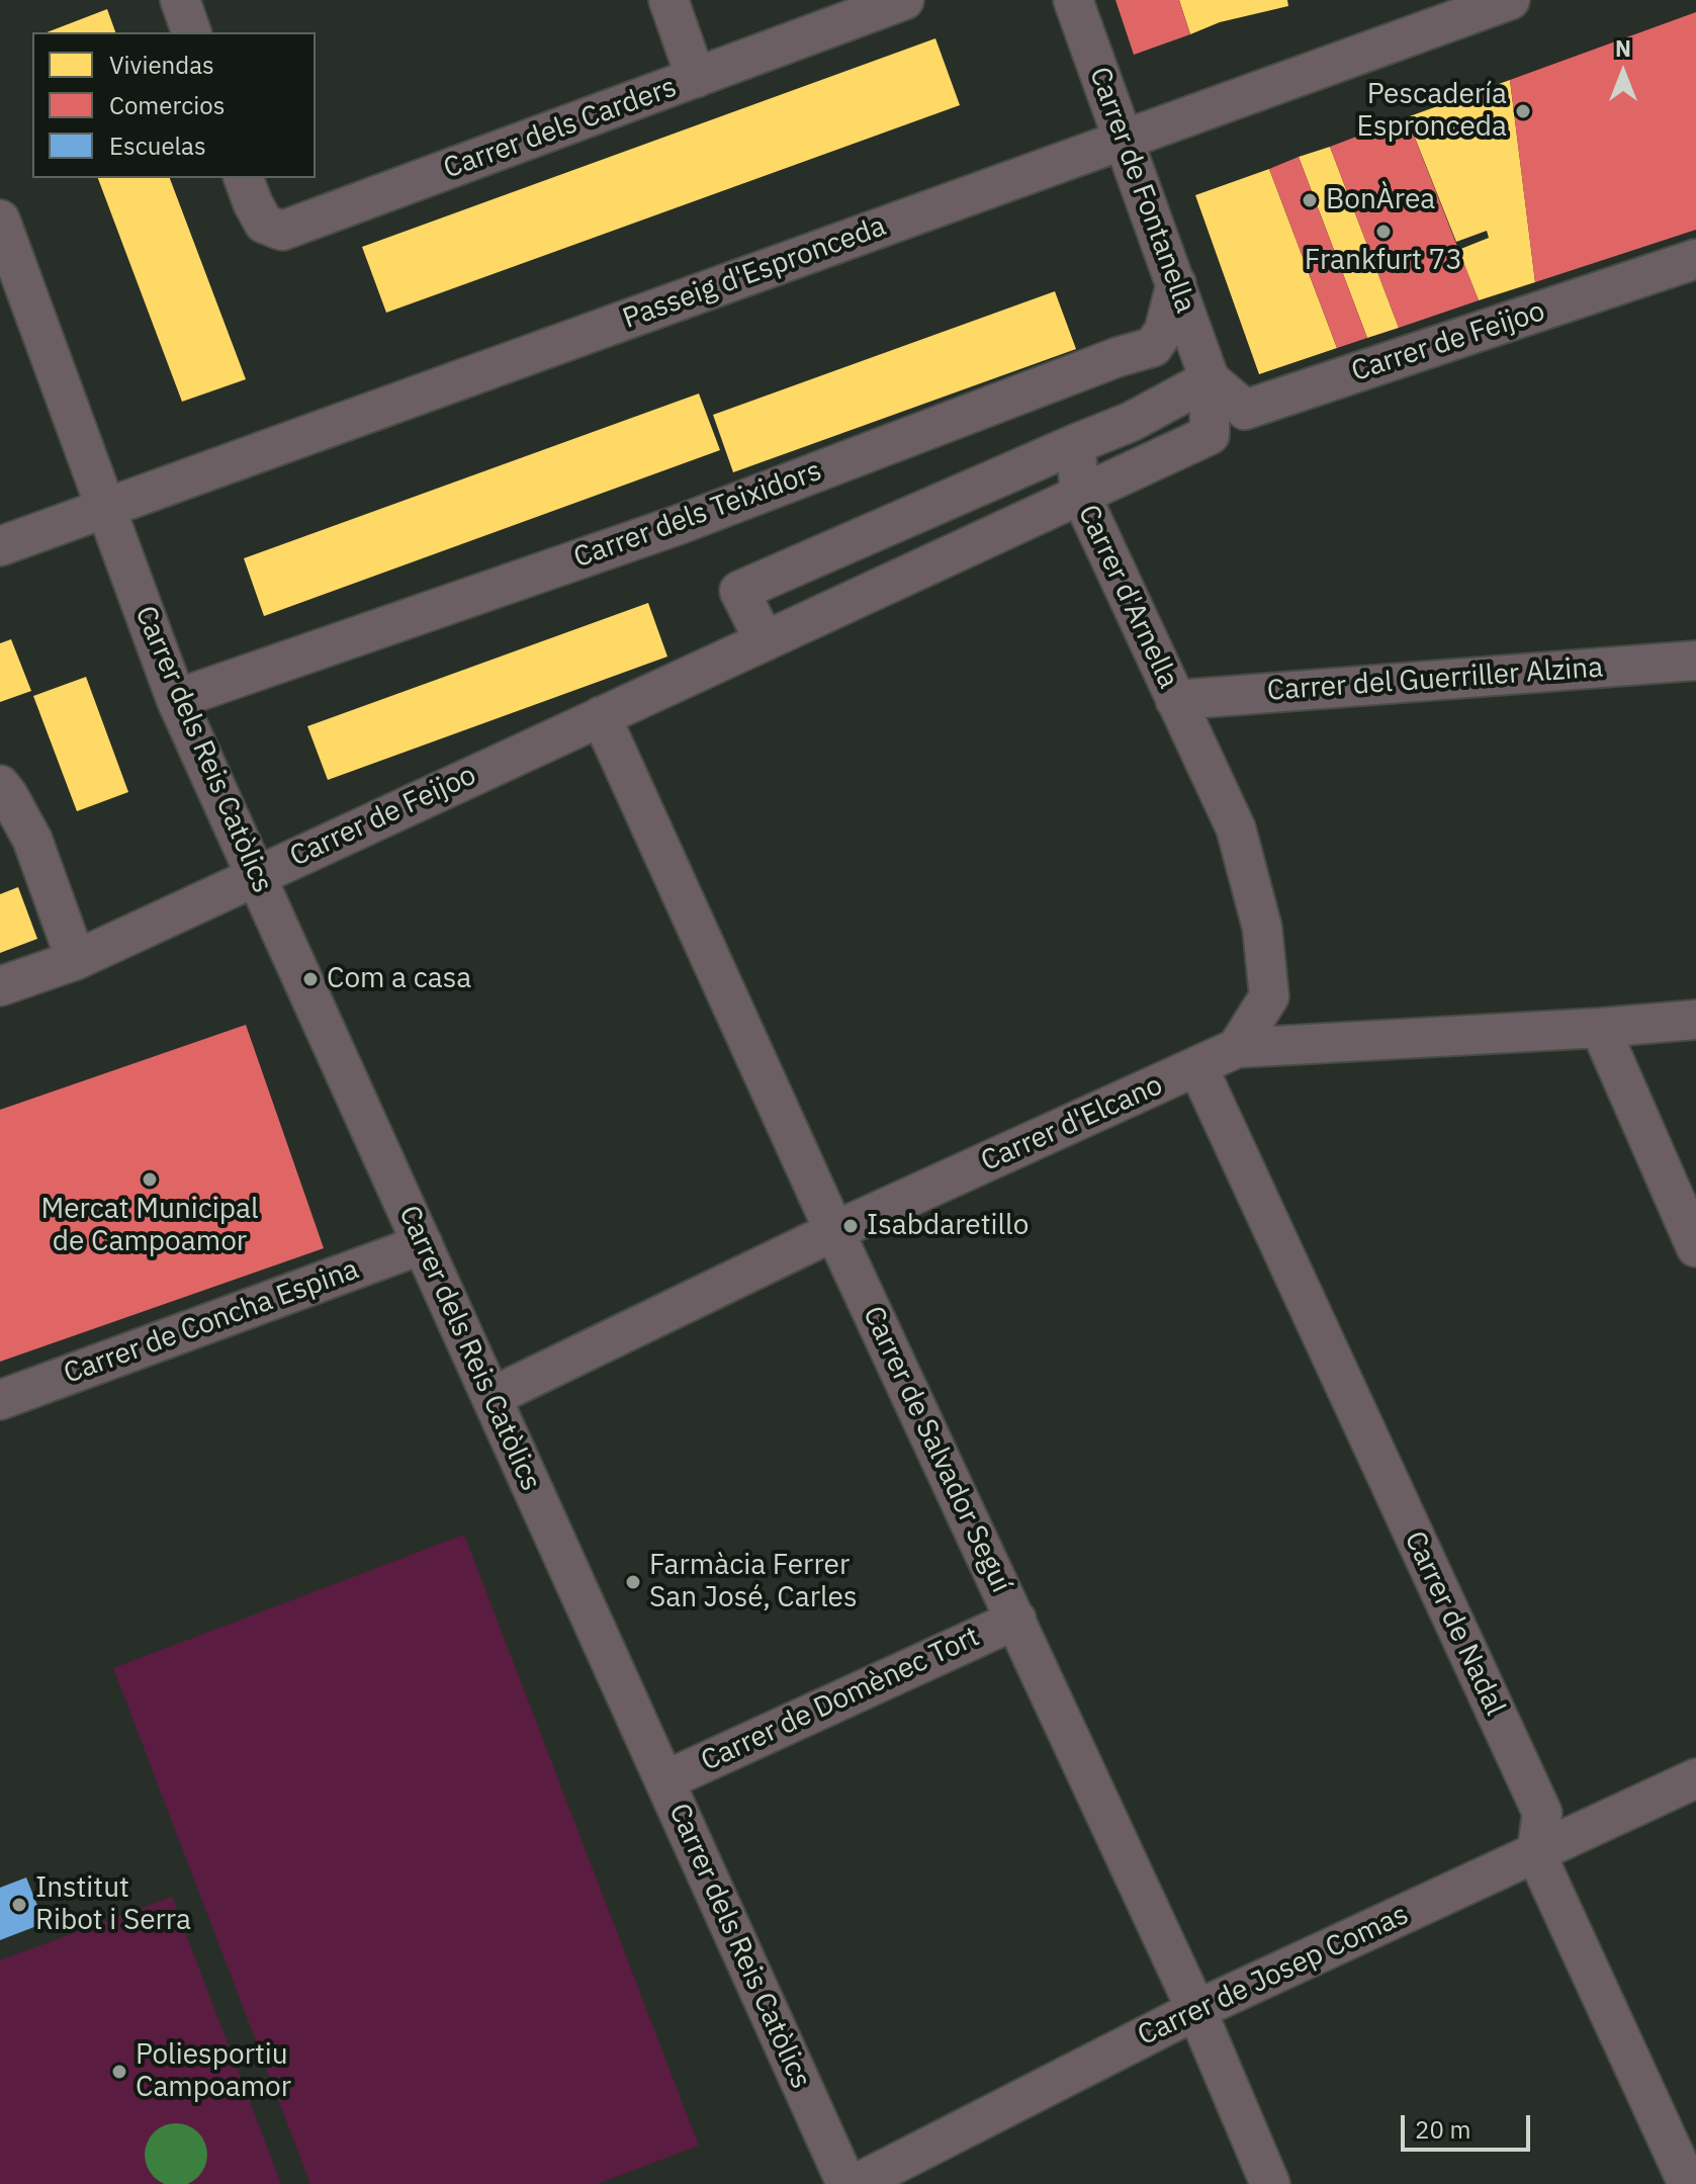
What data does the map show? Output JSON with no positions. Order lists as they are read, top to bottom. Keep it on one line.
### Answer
{"streets":{"street":["Carrer dels Carders","Carrer de Fontanella","Passeig d'Espronceda","Carrer de Feijoo","Carrer dels Teixidors","Carrer d'Arnella","Carrer del Guerriller Alzina","Carrer dels Reis Catòlics","Carrer d'Elcano","Carrer de Concha Espina","Carrer de Salvador Seguí","Carrer de Nadal","Carrer de Domènec Tort","Carrer de Josep Comas"]},"crossings":[["Carrer de Fontanella","Passeig d'Espronceda"],["Carrer de Fontanella","Carrer de Feijoo"],["Carrer de Fontanella","Carrer dels Teixidors"],["Passeig d'Espronceda","Carrer dels Reis Catòlics"],["Carrer de Feijoo","Carrer d'Arnella"],["Carrer de Feijoo","Carrer dels Reis Catòlics"],["Carrer de Feijoo","Carrer de Salvador Seguí"],["Carrer dels Teixidors","Carrer dels Reis Catòlics"],["Carrer d'Arnella","Carrer del Guerriller Alzina"],["Carrer d'Arnella","Carrer d'Elcano"],["Carrer dels Reis Catòlics","Carrer d'Elcano"],["Carrer dels Reis Catòlics","Carrer de Concha Espina"],["Carrer dels Reis Catòlics","Carrer de Domènec Tort"],["Carrer d'Elcano","Carrer de Salvador Seguí"],["Carrer d'Elcano","Carrer de Nadal"],["Carrer de Salvador Seguí","Carrer de Domènec Tort"],["Carrer de Salvador Seguí","Carrer de Josep Comas"],["Carrer de Nadal","Carrer de Josep Comas"]],"places":["Pescadería Espronceda","BonÀrea","Frankfurt 73","Com a casa","Mercat Municipal de Campoamor","Isabdaretillo","Farmàcia Ferrer San José, Carles","Institut Ribot i Serra","Poliesportiu Campoamor"],"legend":["Viviendas","Comercios","Escuelas"],"scale_bar":"20 m","north":"top"}
